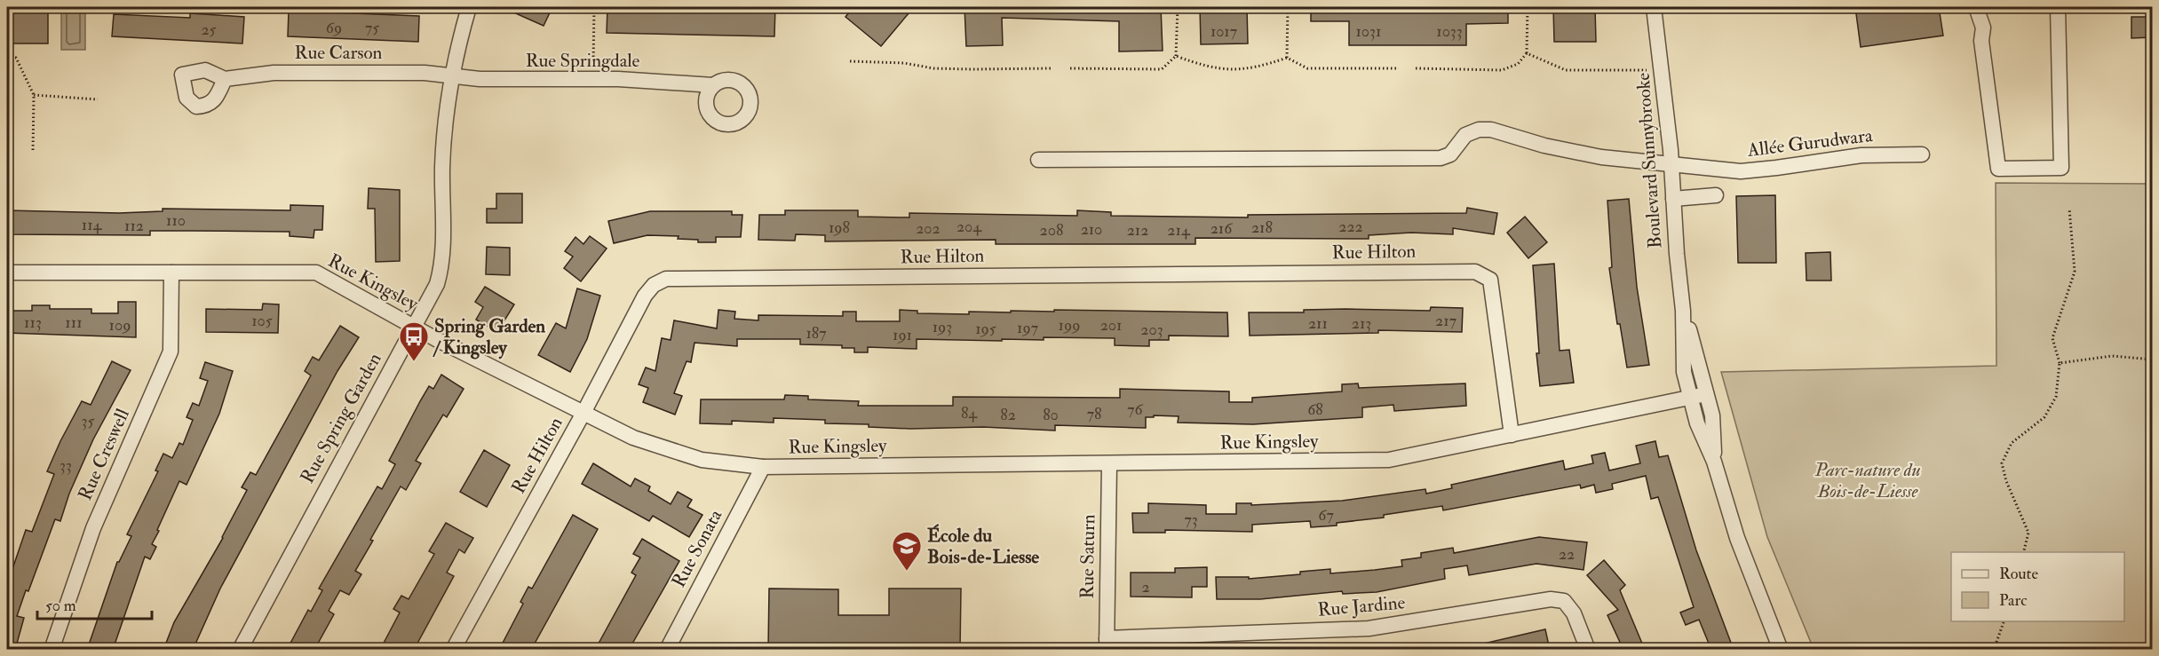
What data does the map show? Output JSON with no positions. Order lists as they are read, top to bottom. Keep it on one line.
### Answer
{"streets":{"street":["Rue Carson","Rue Springdale","Allée Gurudwara","Boulevard Sunnybrooke","Rue Hilton","Rue Kingsley","Rue Spring Garden","Rue Creswell","Rue Sonata","Rue Saturn","Rue Jardine"]},"crossings":[["Rue Carson","Rue Springdale"],["Rue Carson","Rue Spring Garden"],["Rue Springdale","Rue Spring Garden"],["Allée Gurudwara","Boulevard Sunnybrooke"],["Boulevard Sunnybrooke","Rue Kingsley"],["Rue Hilton","Rue Kingsley"],["Rue Kingsley","Rue Spring Garden"],["Rue Kingsley","Rue Creswell"],["Rue Kingsley","Rue Sonata"],["Rue Kingsley","Rue Saturn"],["Rue Saturn","Rue Jardine"]],"parks":["Parc-nature du Bois-de-Liesse"],"places":{"bus stop":["Spring Garden / Kingsley"],"school or university":["École du Bois-de-Liesse"]},"house_numbers":["69","75","25","1017","1031","1033","110","114","112","204","222","198","218","202","216","210","208","212","214","105","217","113","111","211","213","109","199","201","193","197","195","203","187","191","76","68","84","78","82","80","35","33","67","73","22","2"],"legend":["Route","Parc"],"scale_bar":"50 m"}
